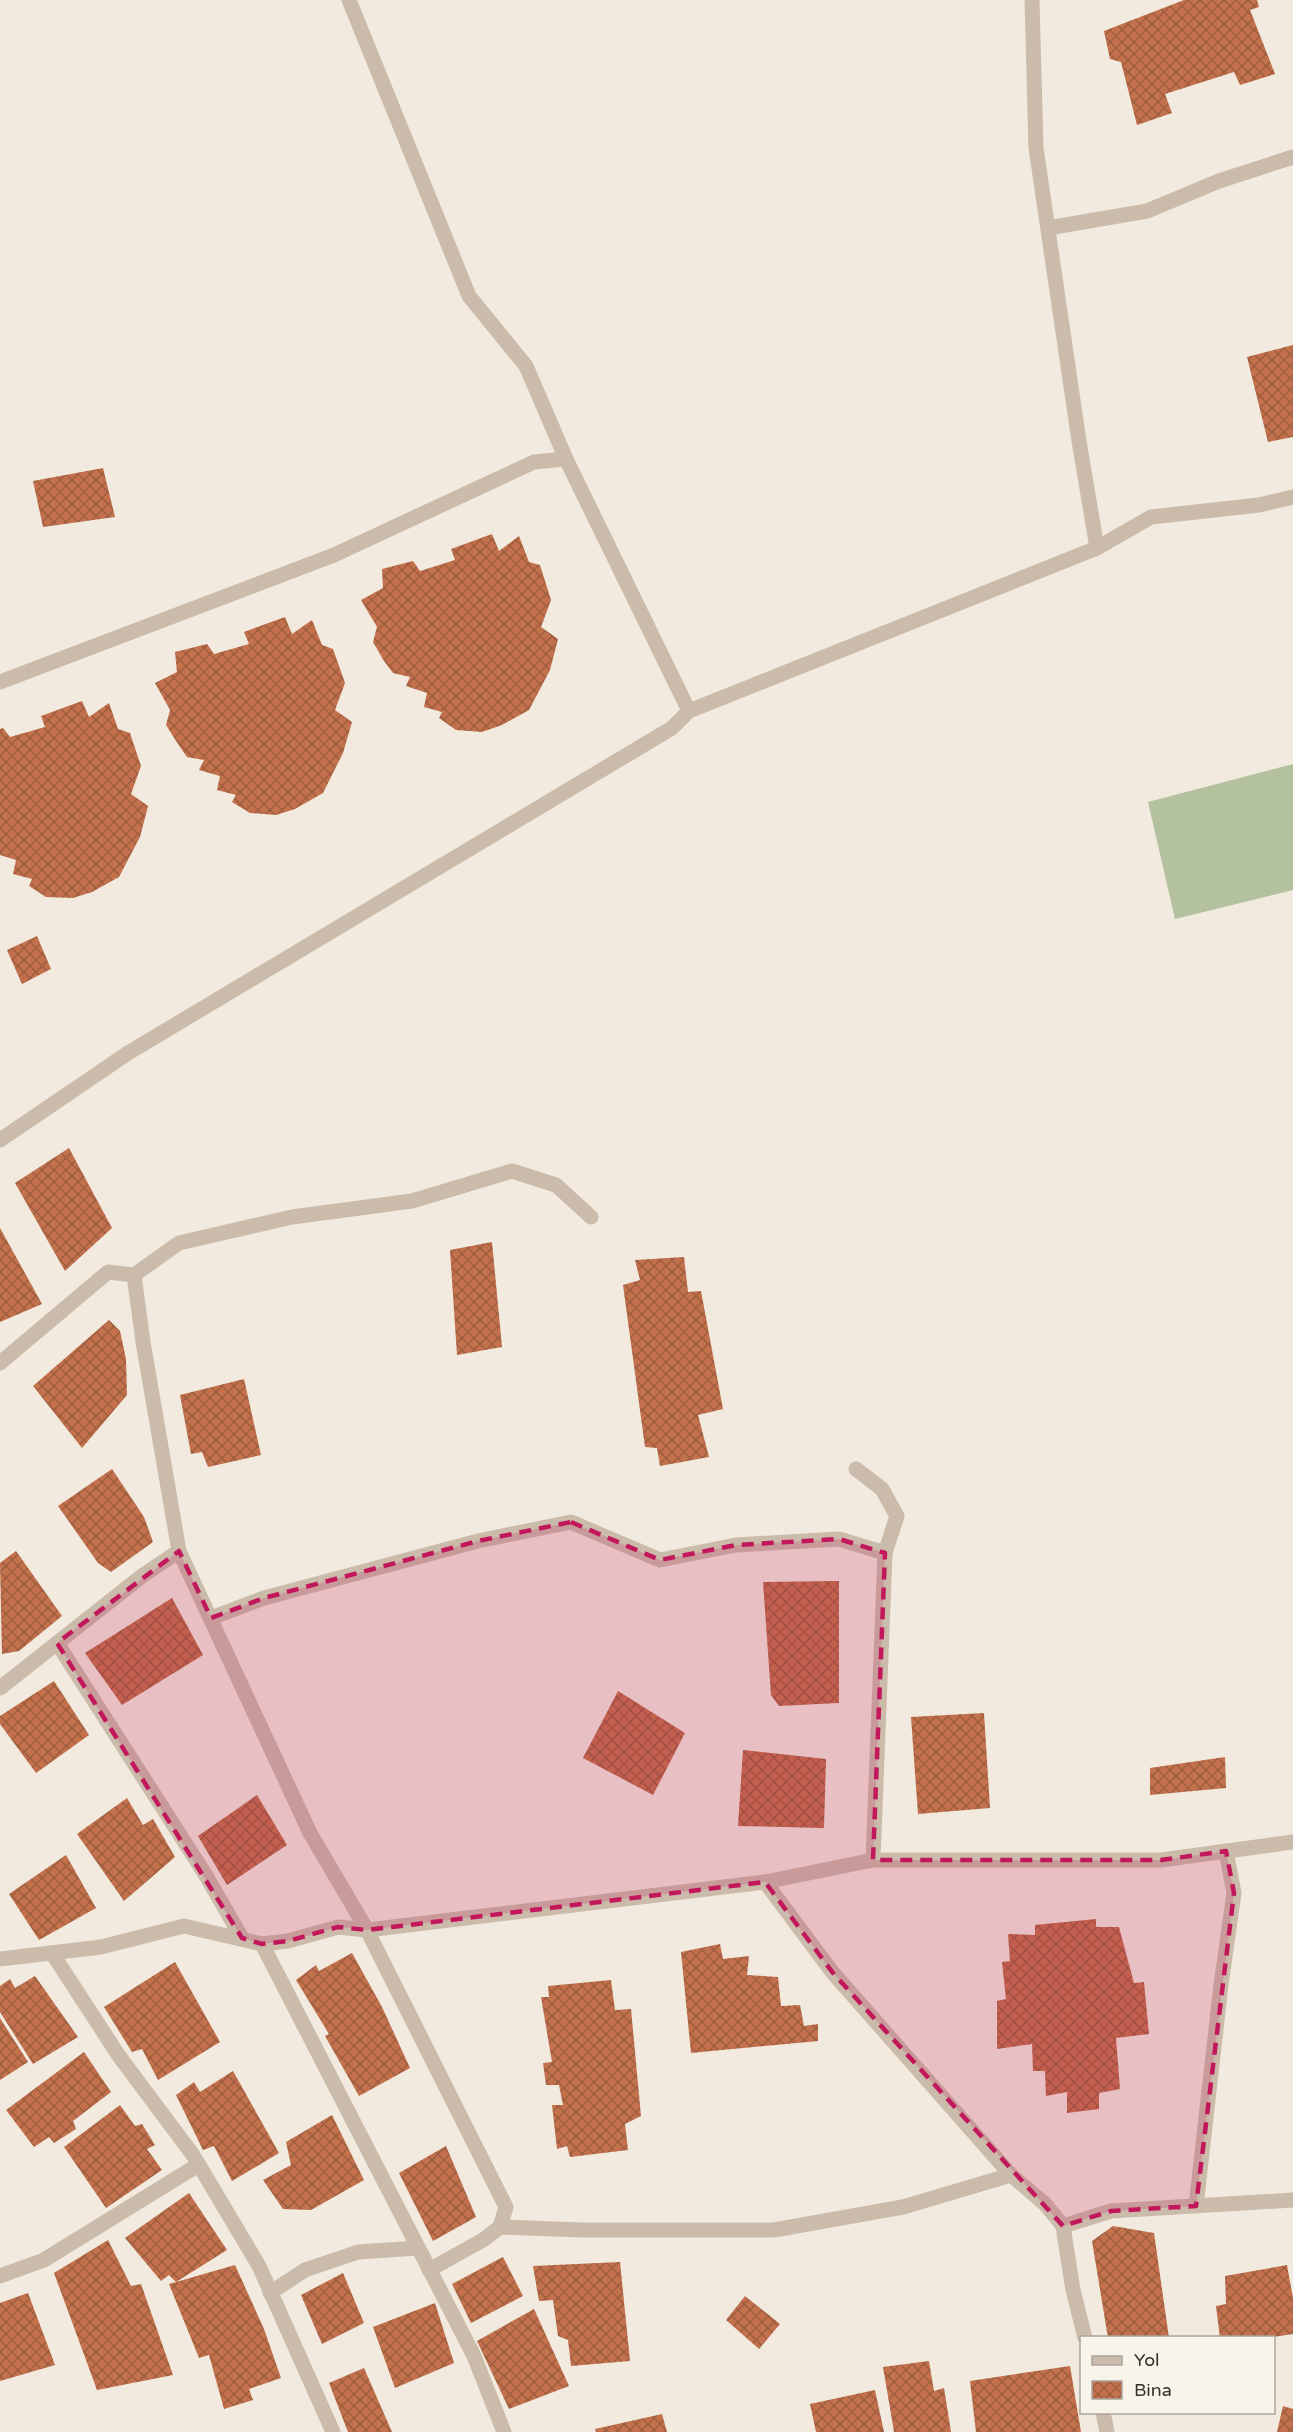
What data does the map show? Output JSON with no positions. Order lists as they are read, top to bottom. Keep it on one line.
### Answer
{"legend":["Yol","Bina"]}
